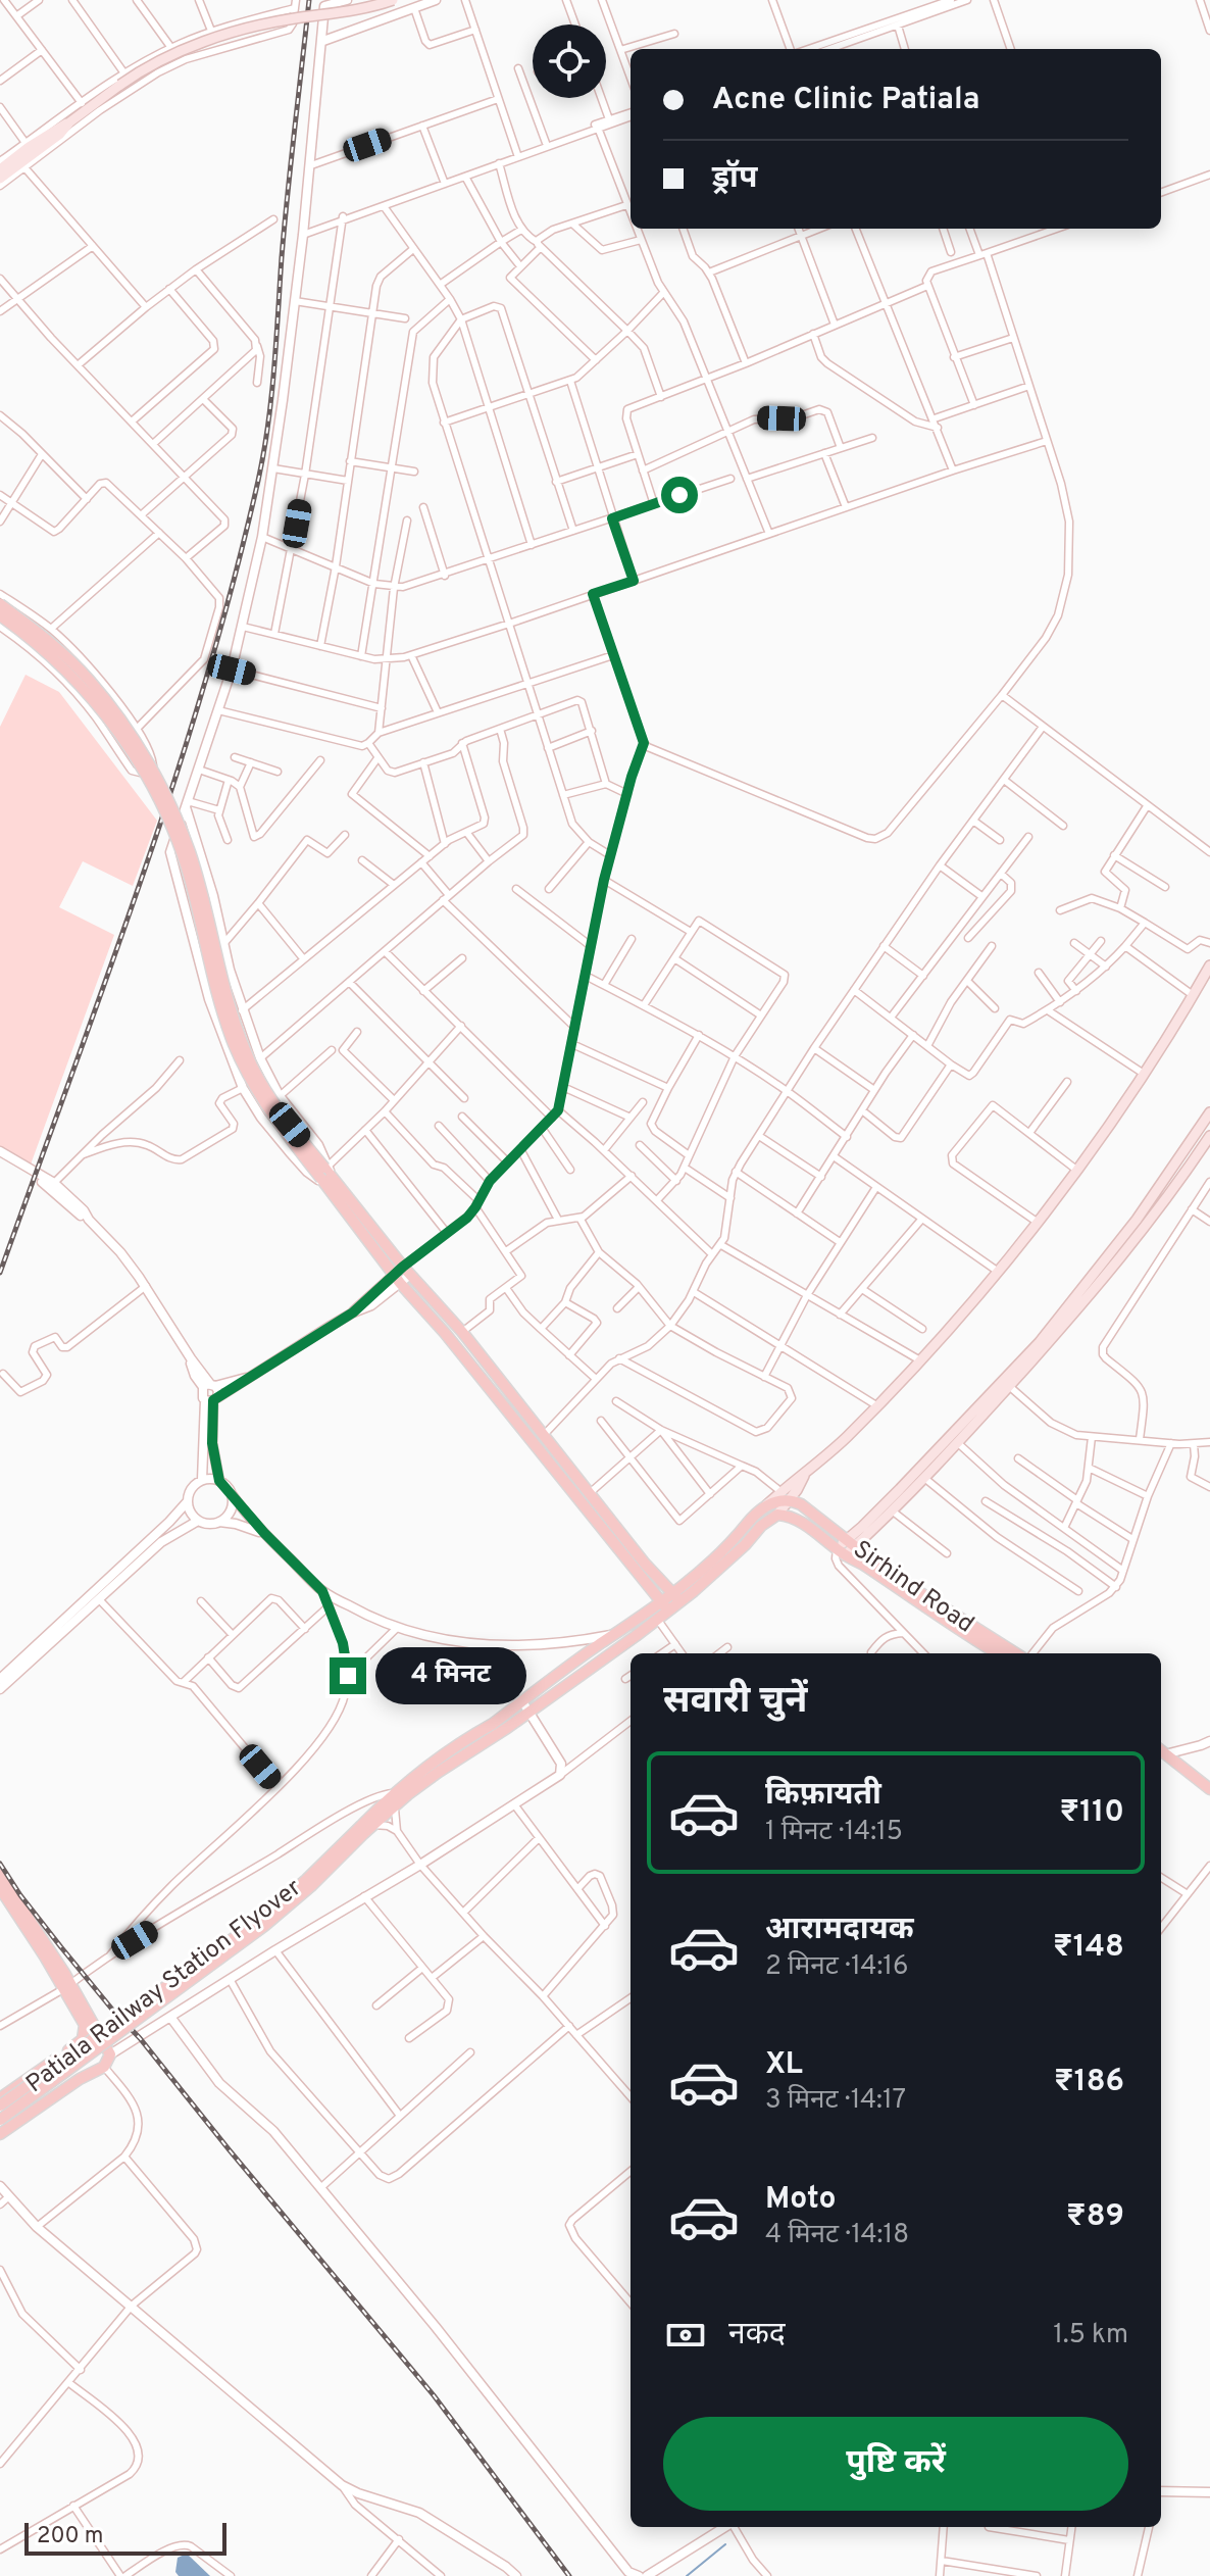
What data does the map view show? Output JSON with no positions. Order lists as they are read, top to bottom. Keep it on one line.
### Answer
{"streets":{"main road":["Sirhind Road","Patiala Railway Station Flyover"]},"scale_bar":"200 m","page":{"banner":["Acne Clinic Patiala","ड्रॉप"],"bubble":"4 मिनट","heading":"सवारी चुनें","list":[{"name":"किफ़ायती","note":"1 मिनट · 14:15","value":"₹110"},{"name":"आरामदायक","note":"2 मिनट · 14:16","value":"₹148"},{"name":"XL","note":"3 मिनट · 14:17","value":"₹186"},{"name":"Moto","note":"4 मिनट · 14:18","value":"₹89"}],"pay":["नकद","1.5 km"],"buttons":"पुष्टि करें","scale":"200 m"}}
